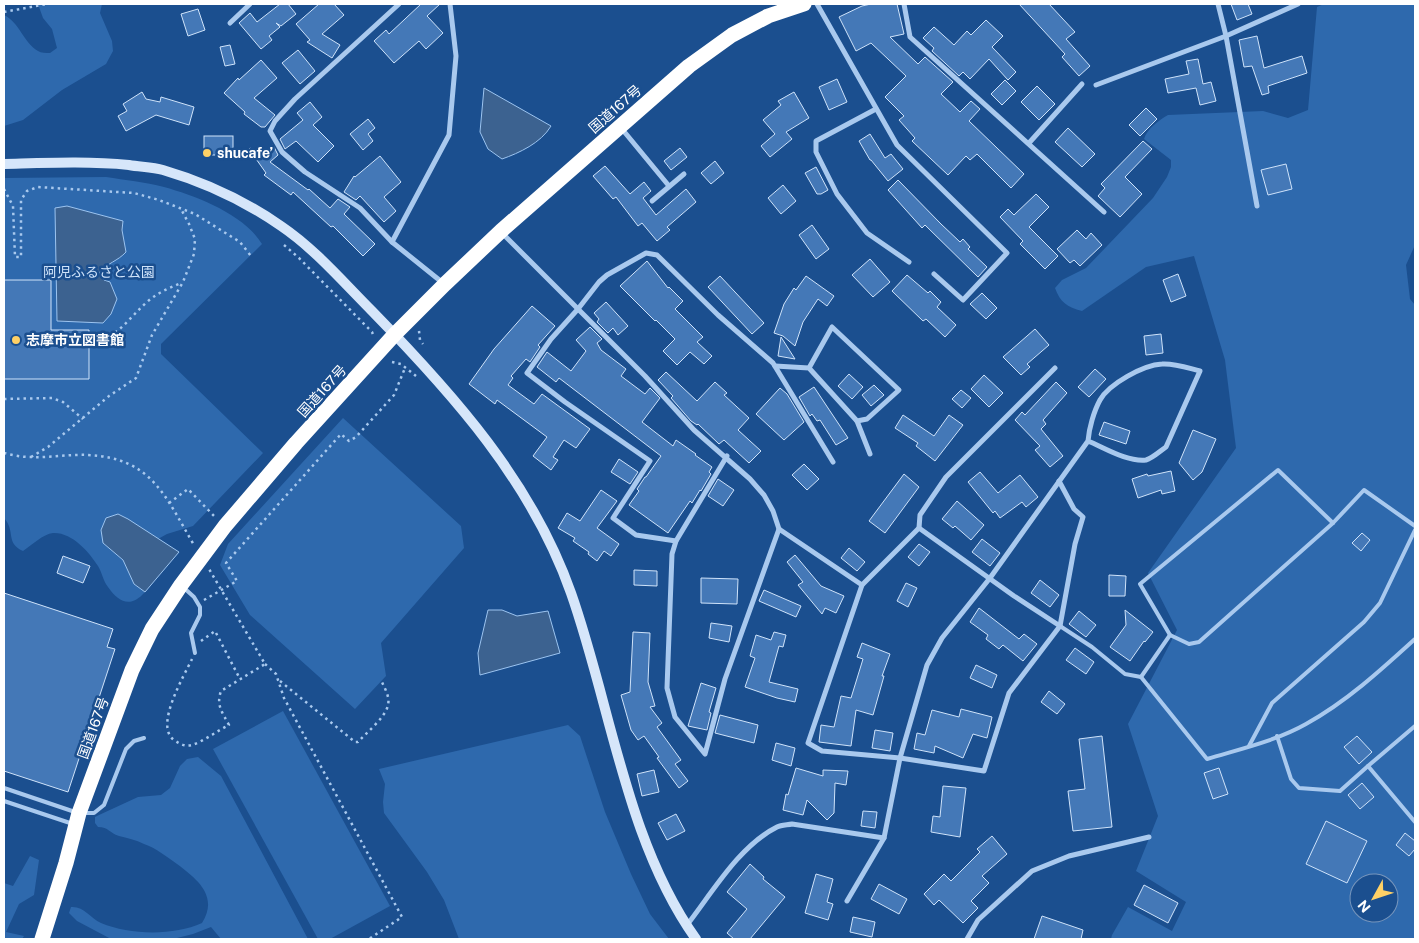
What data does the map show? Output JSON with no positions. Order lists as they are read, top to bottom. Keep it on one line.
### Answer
{"streets":{"highway":["国道167号"]},"parks":["阿児ふるさと公園"],"places":["shucafe’","志摩市立図書館"],"north":"bottom left"}
